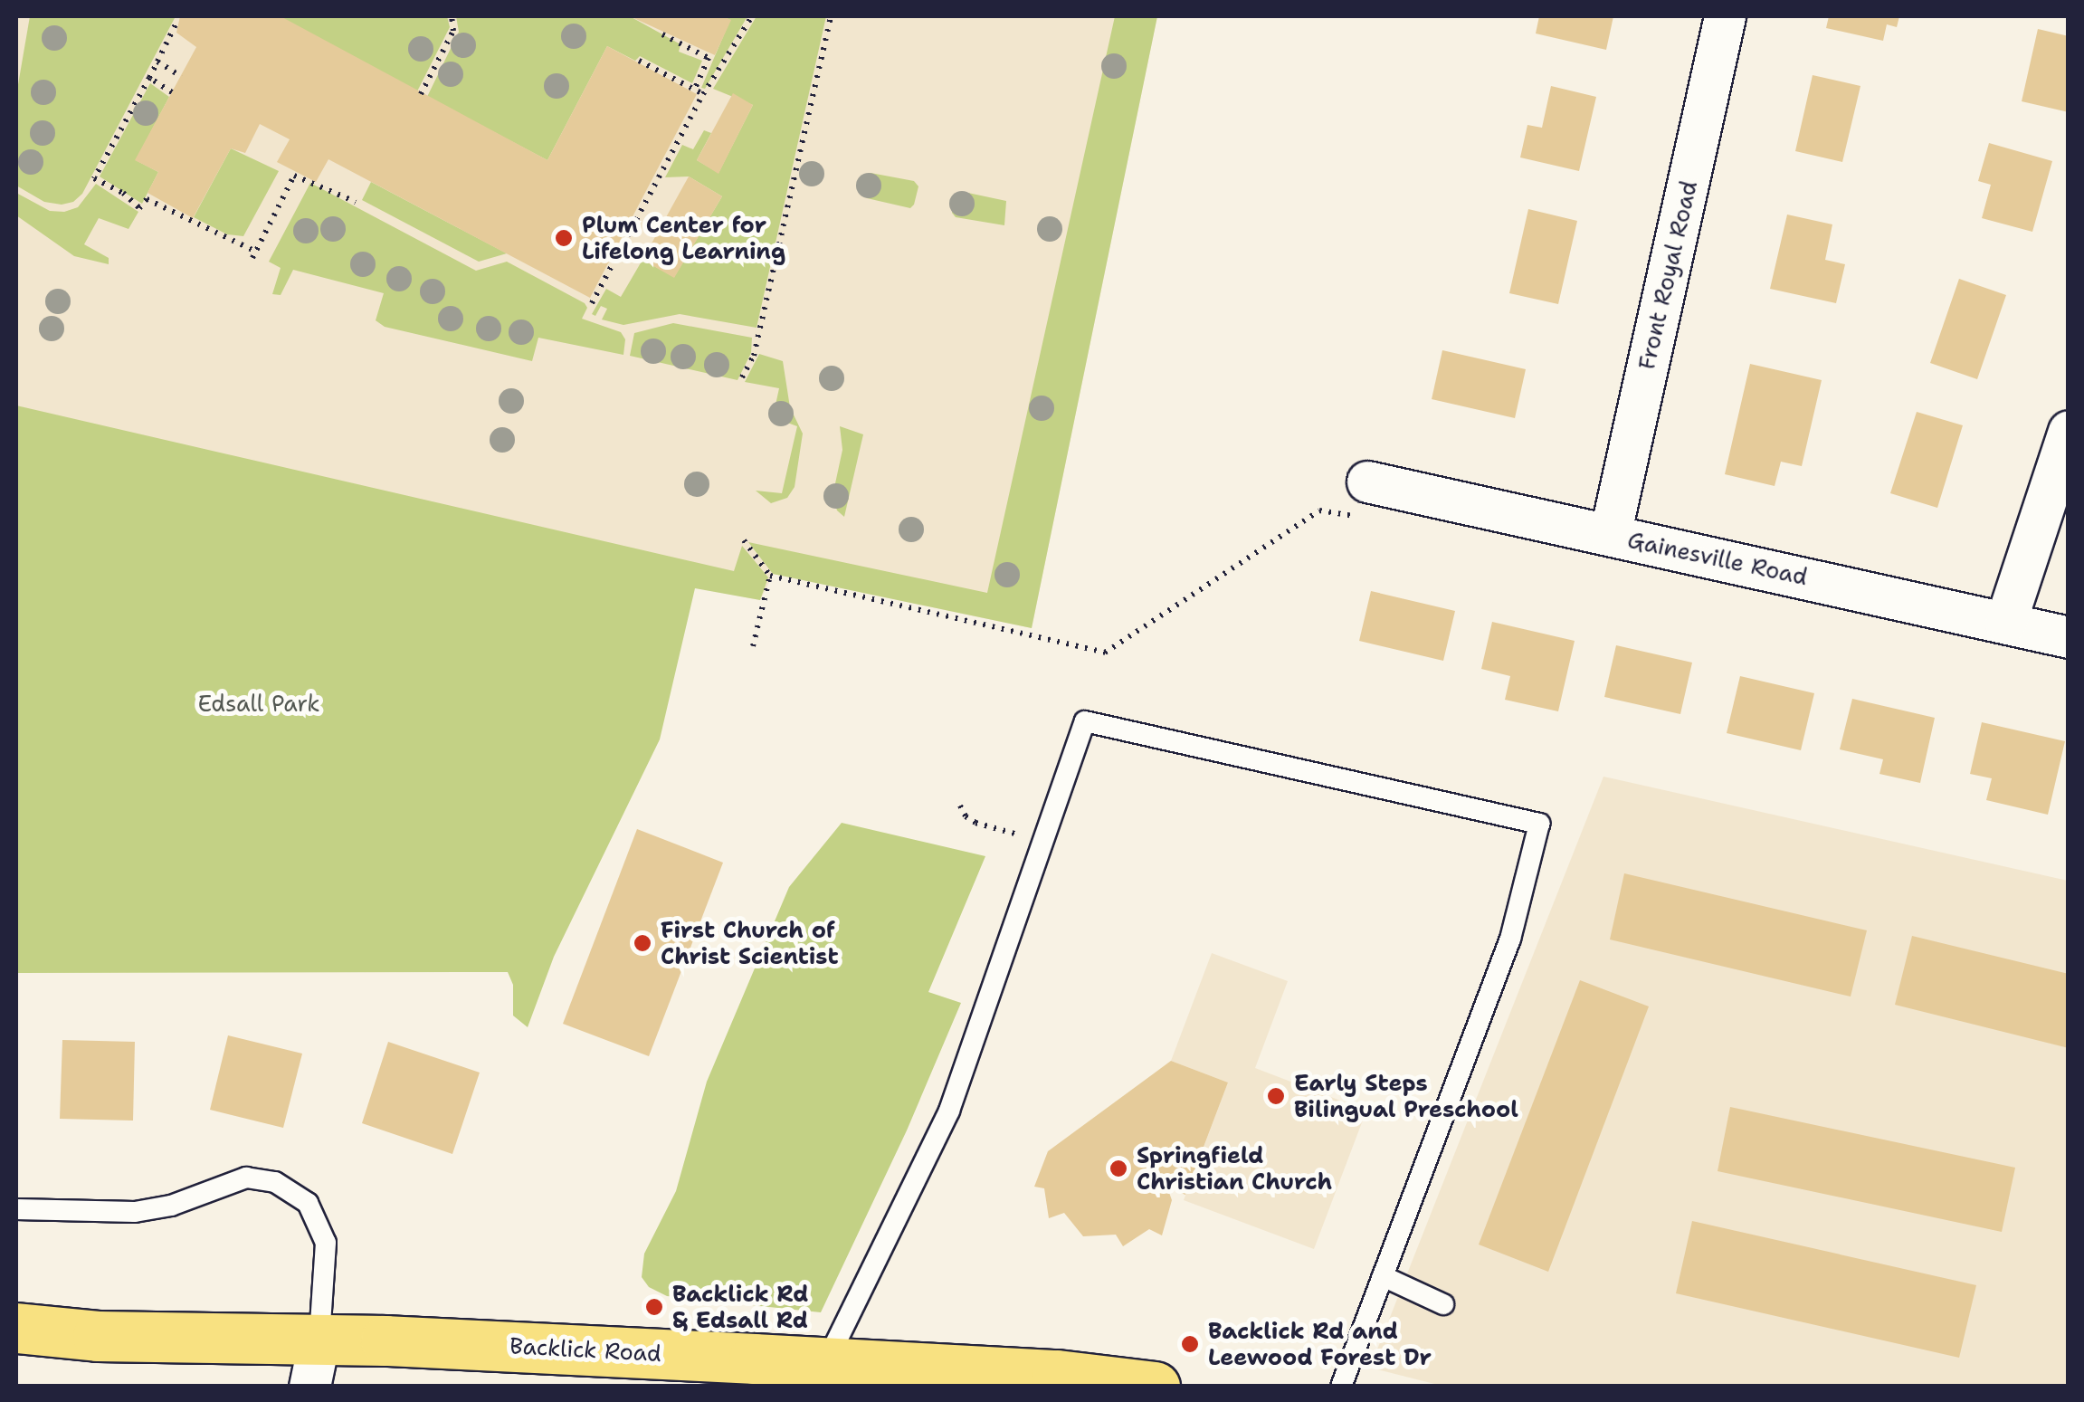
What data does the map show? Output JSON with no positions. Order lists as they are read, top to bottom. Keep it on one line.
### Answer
{"streets":{"main road":["Backlick Road"],"street":["Front Royal Road","Gainesville Road"]},"crossings":[["Front Royal Road","Gainesville Road"]],"parks":["Edsall Park"],"places":["Plum Center for Lifelong Learning","First Church of Christ Scientist","Early Steps Bilingual Preschool","Springfield Christian Church","Backlick Rd & Edsall Rd","Backlick Rd and Leewood Forest Dr"]}
